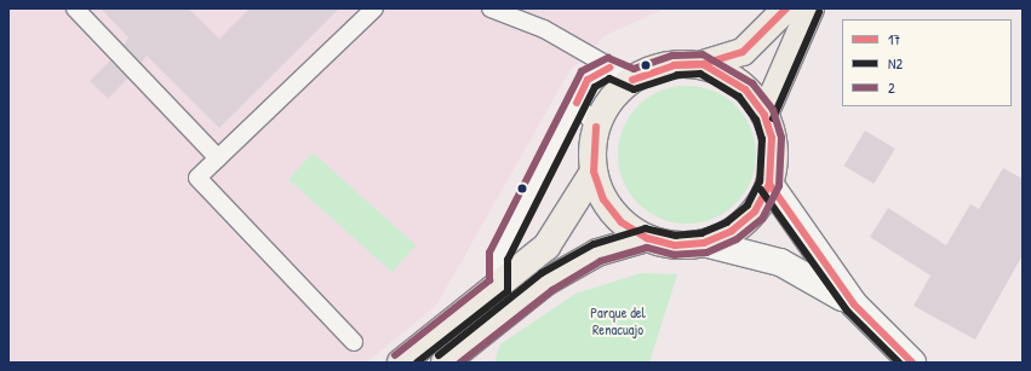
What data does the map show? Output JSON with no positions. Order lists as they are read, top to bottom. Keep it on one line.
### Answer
{"parks":["Parque del Renacuajo"],"lines":["transit line 17","transit line N2","transit line 2"],"legend":["17","N2","2"]}
